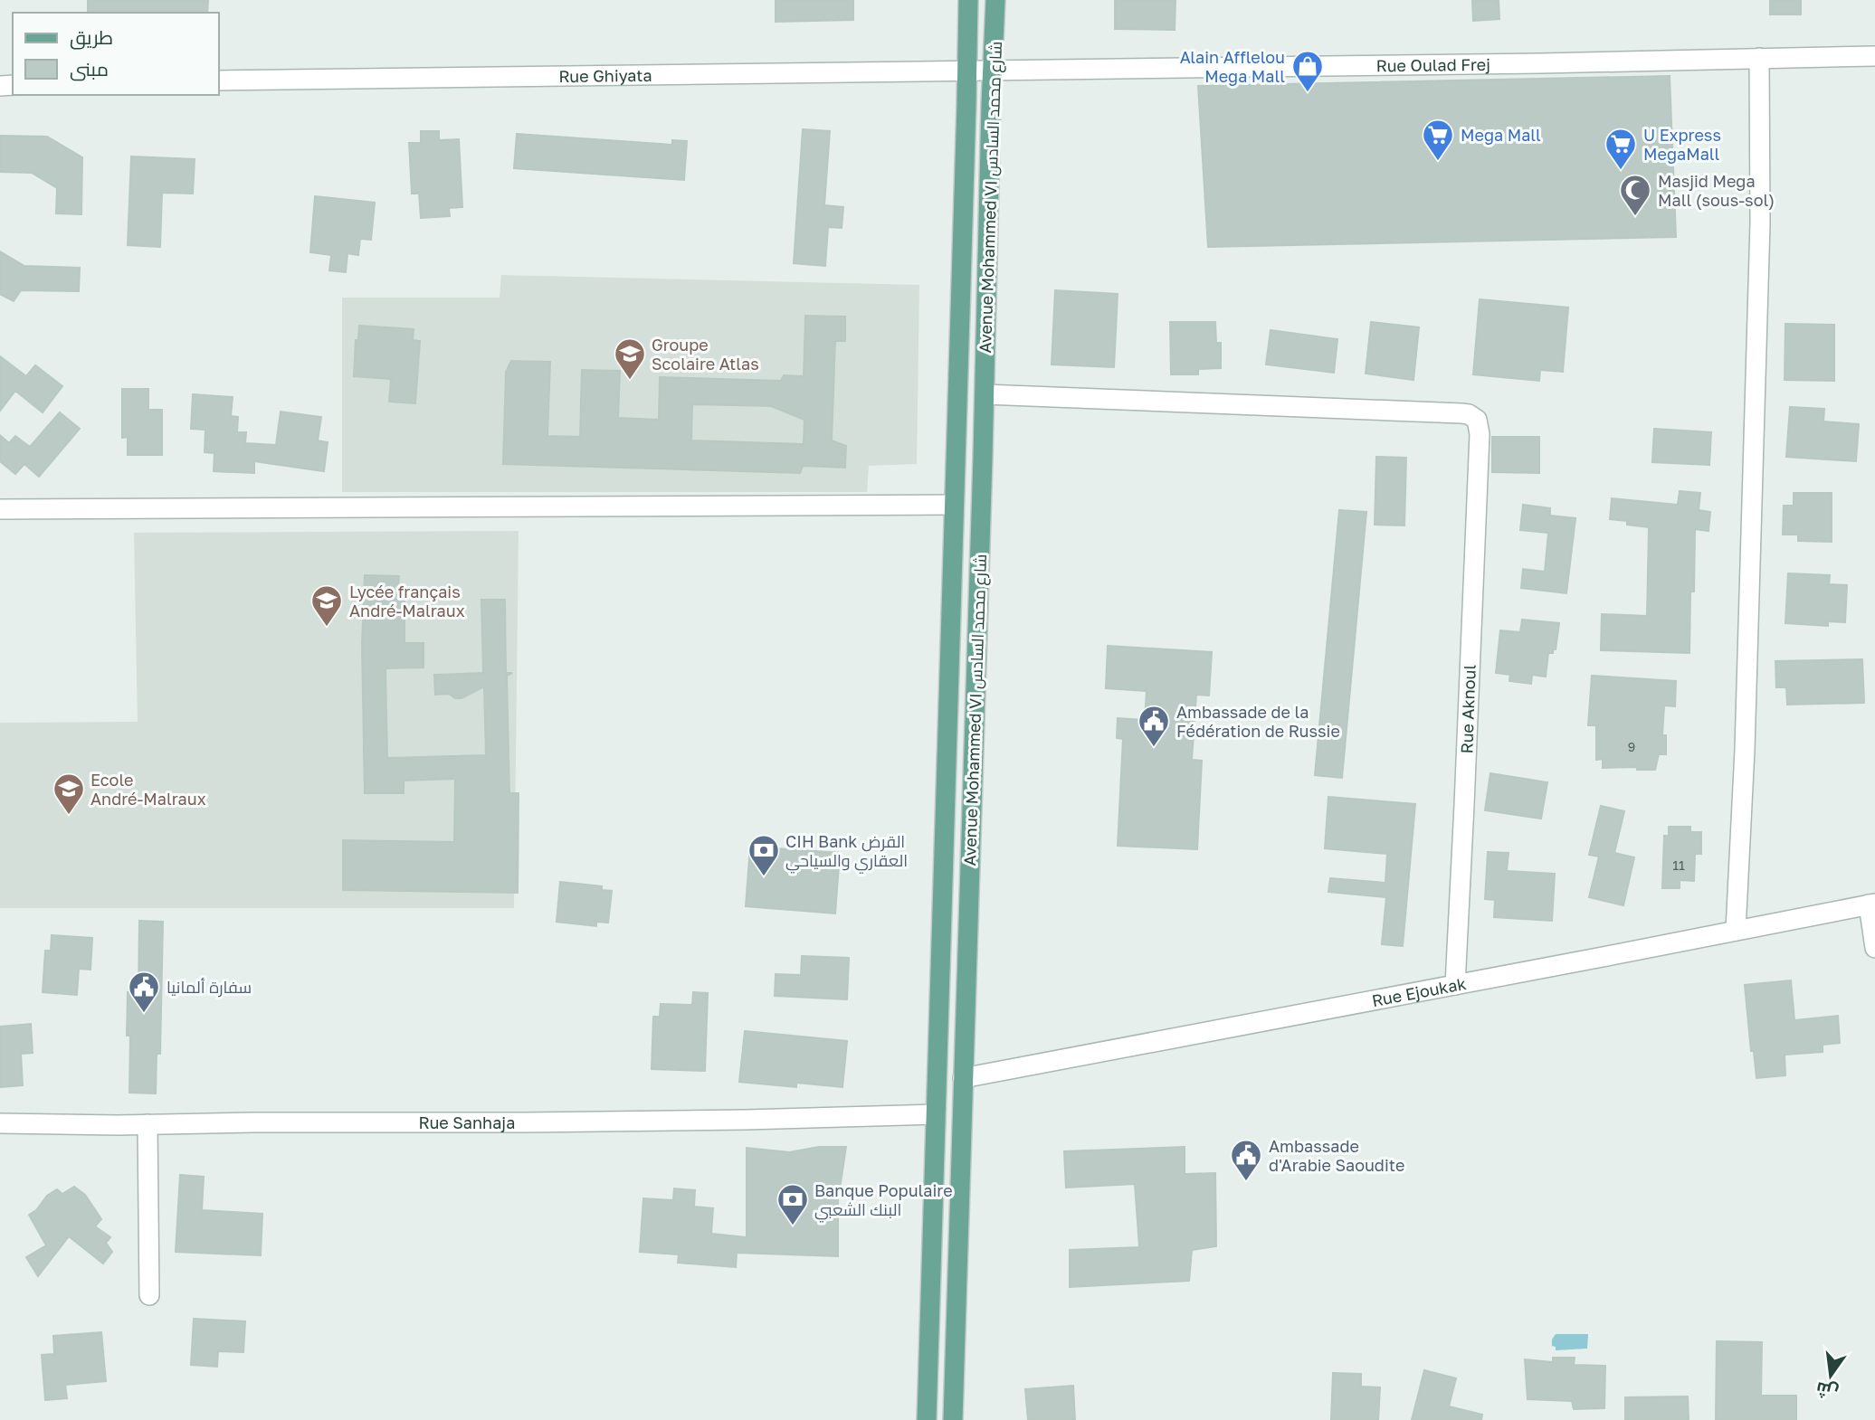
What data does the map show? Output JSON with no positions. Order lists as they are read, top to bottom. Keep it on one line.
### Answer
{"streets":{"main road":["Avenue Mohammed VI شارع محمد السادس"],"street":["Rue Oulad Frej","Rue Ghiyata","Rue Aknoul","Rue Ejoukak","Rue Sanhaja"]},"crossings":[["Rue Oulad Frej","Rue Ghiyata"],["Rue Oulad Frej","Avenue Mohammed VI شارع محمد السادس"],["Rue Ghiyata","Avenue Mohammed VI شارع محمد السادس"],["Avenue Mohammed VI شارع محمد السادس","Rue Aknoul"],["Avenue Mohammed VI شارع محمد السادس","Rue Ejoukak"],["Avenue Mohammed VI شارع محمد السادس","Rue Sanhaja"],["Rue Aknoul","Rue Ejoukak"]],"places":{"shop":["Alain Afflelou Mega Mall"],"supermarket":["Mega Mall","U Express MegaMall"],"mosque":["Masjid Mega Mall (sous-sol)"],"school or university":["Groupe Scolaire Atlas","Lycée français André-Malraux","Ecole André-Malraux"],"public building":["Ambassade de la Fédération de Russie","سفارة ألمانيا","Ambassade d'Arabie Saoudite"],"bank":["CIH Bank القرض العقاري والسياحي","Banque Populaire البنك الشعبي"]},"house_numbers":["9","11"],"legend":["طريق","مبنى"],"north":"bottom"}
